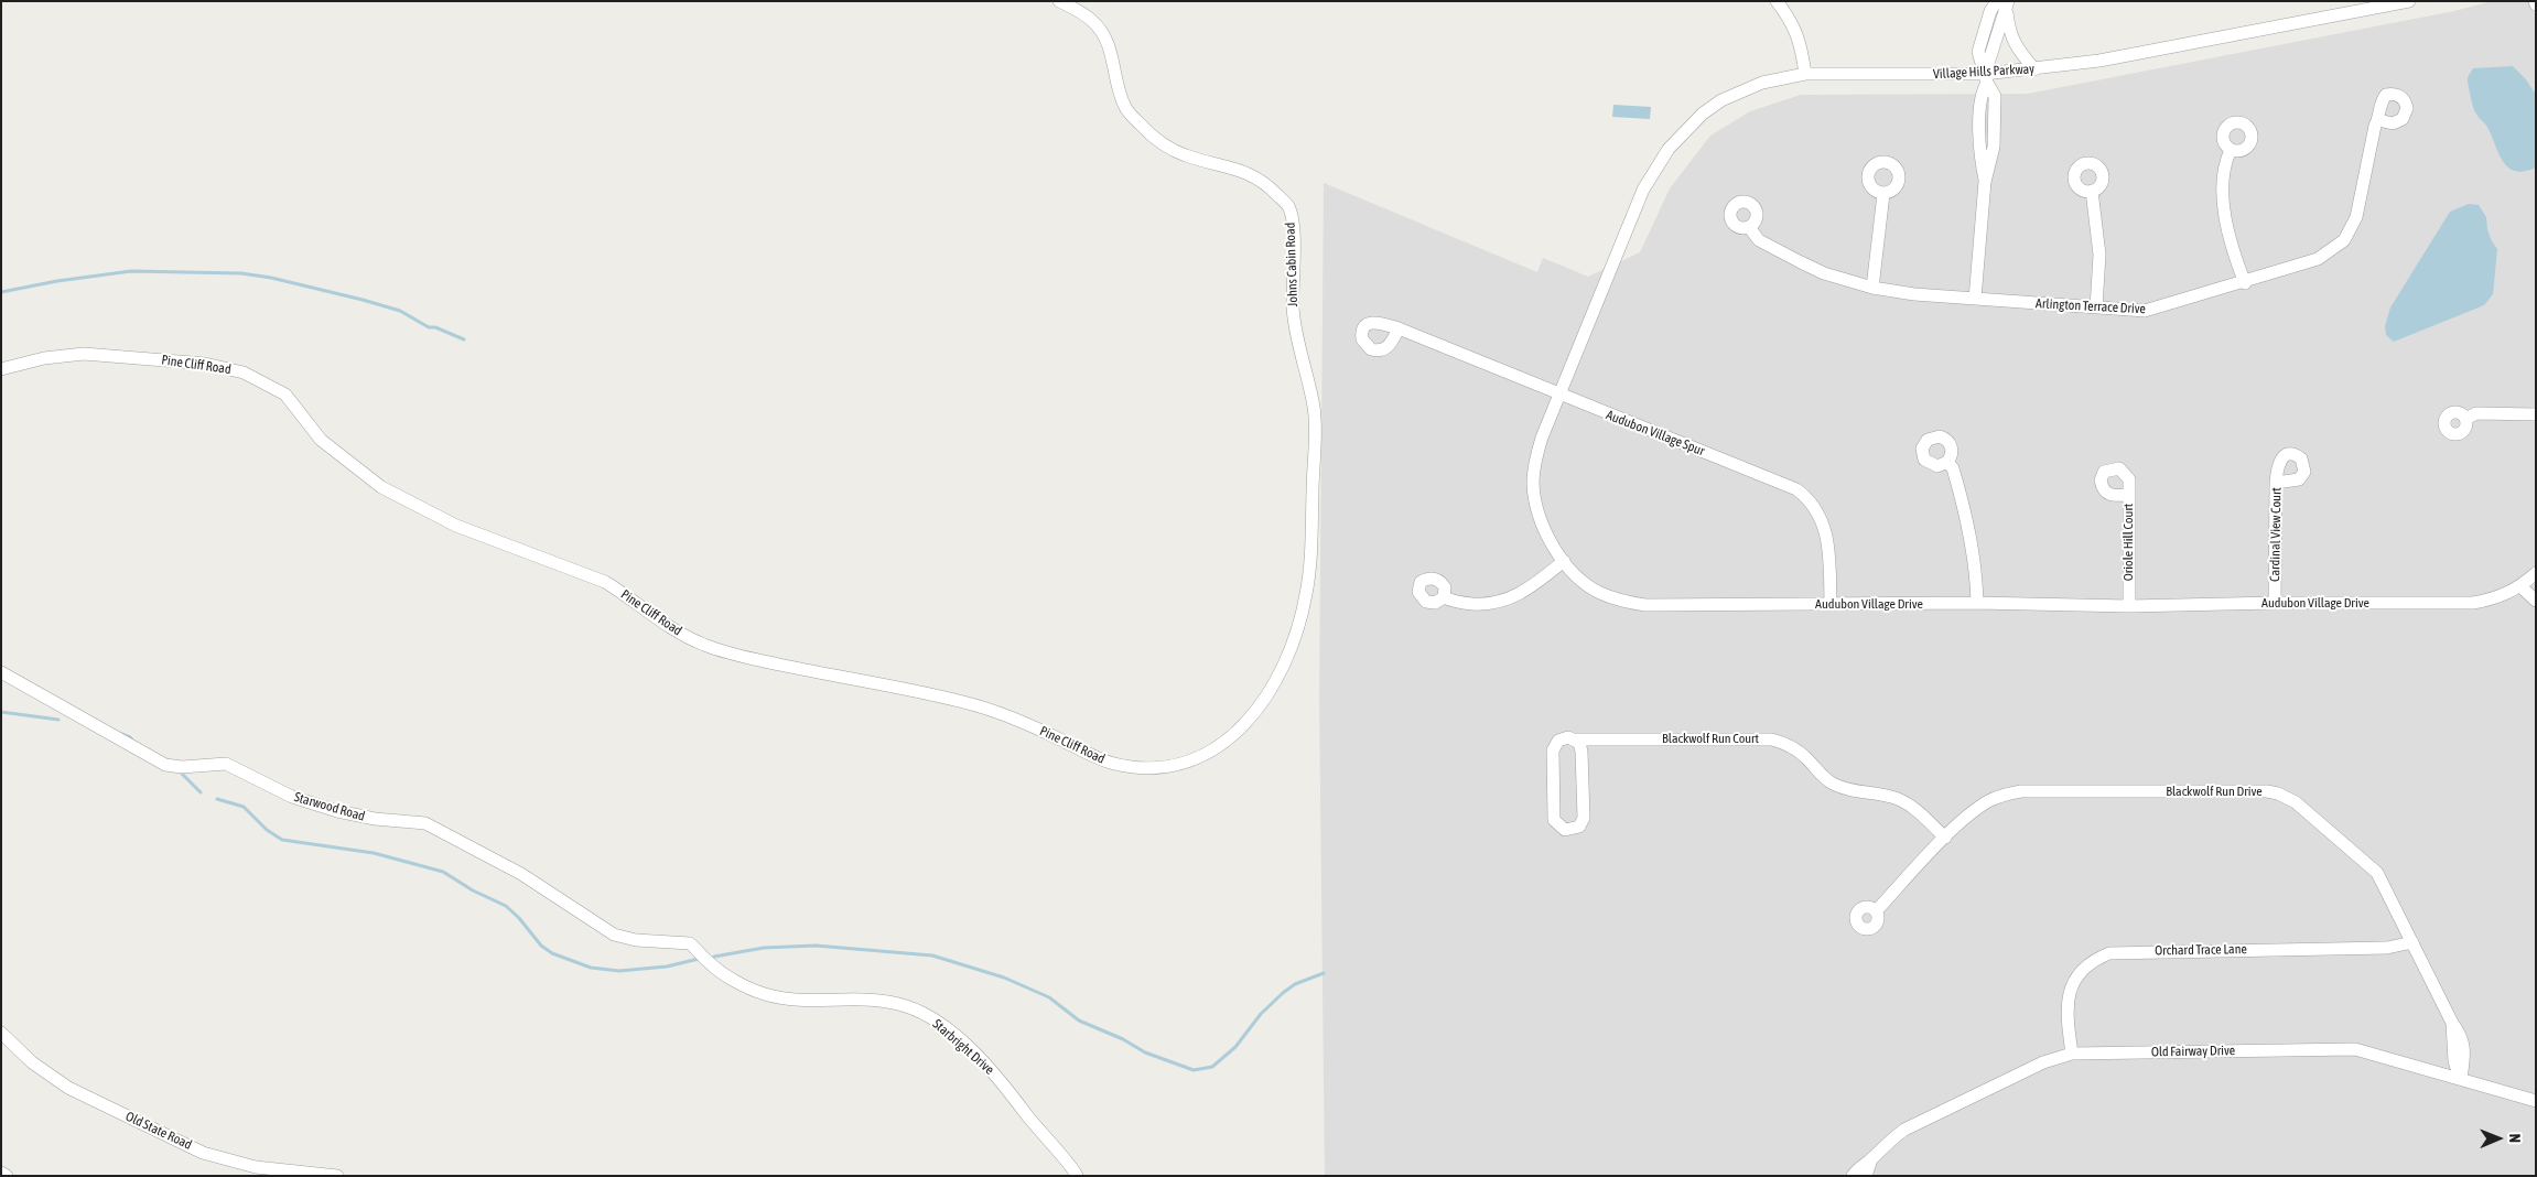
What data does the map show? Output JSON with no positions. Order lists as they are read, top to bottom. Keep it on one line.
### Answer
{"streets":{"street":["Village Hills Parkway","Johns Cabin Road","Arlington Terrace Drive","Pine Cliff Road","Audubon Village Spur","Cardinal View Court","Oriole Hill Court","Audubon Village Drive","Blackwolf Run Court","Blackwolf Run Drive","Starwood Road","Orchard Trace Lane","Starbright Drive","Old Fairway Drive","Old State Road"]},"crossings":[["Village Hills Parkway","Audubon Village Drive"],["Johns Cabin Road","Pine Cliff Road"],["Audubon Village Spur","Audubon Village Drive"],["Cardinal View Court","Audubon Village Drive"],["Oriole Hill Court","Audubon Village Drive"],["Blackwolf Run Court","Blackwolf Run Drive"],["Blackwolf Run Drive","Orchard Trace Lane"],["Blackwolf Run Drive","Old Fairway Drive"],["Starwood Road","Starbright Drive"],["Orchard Trace Lane","Old Fairway Drive"]],"north":"right"}
